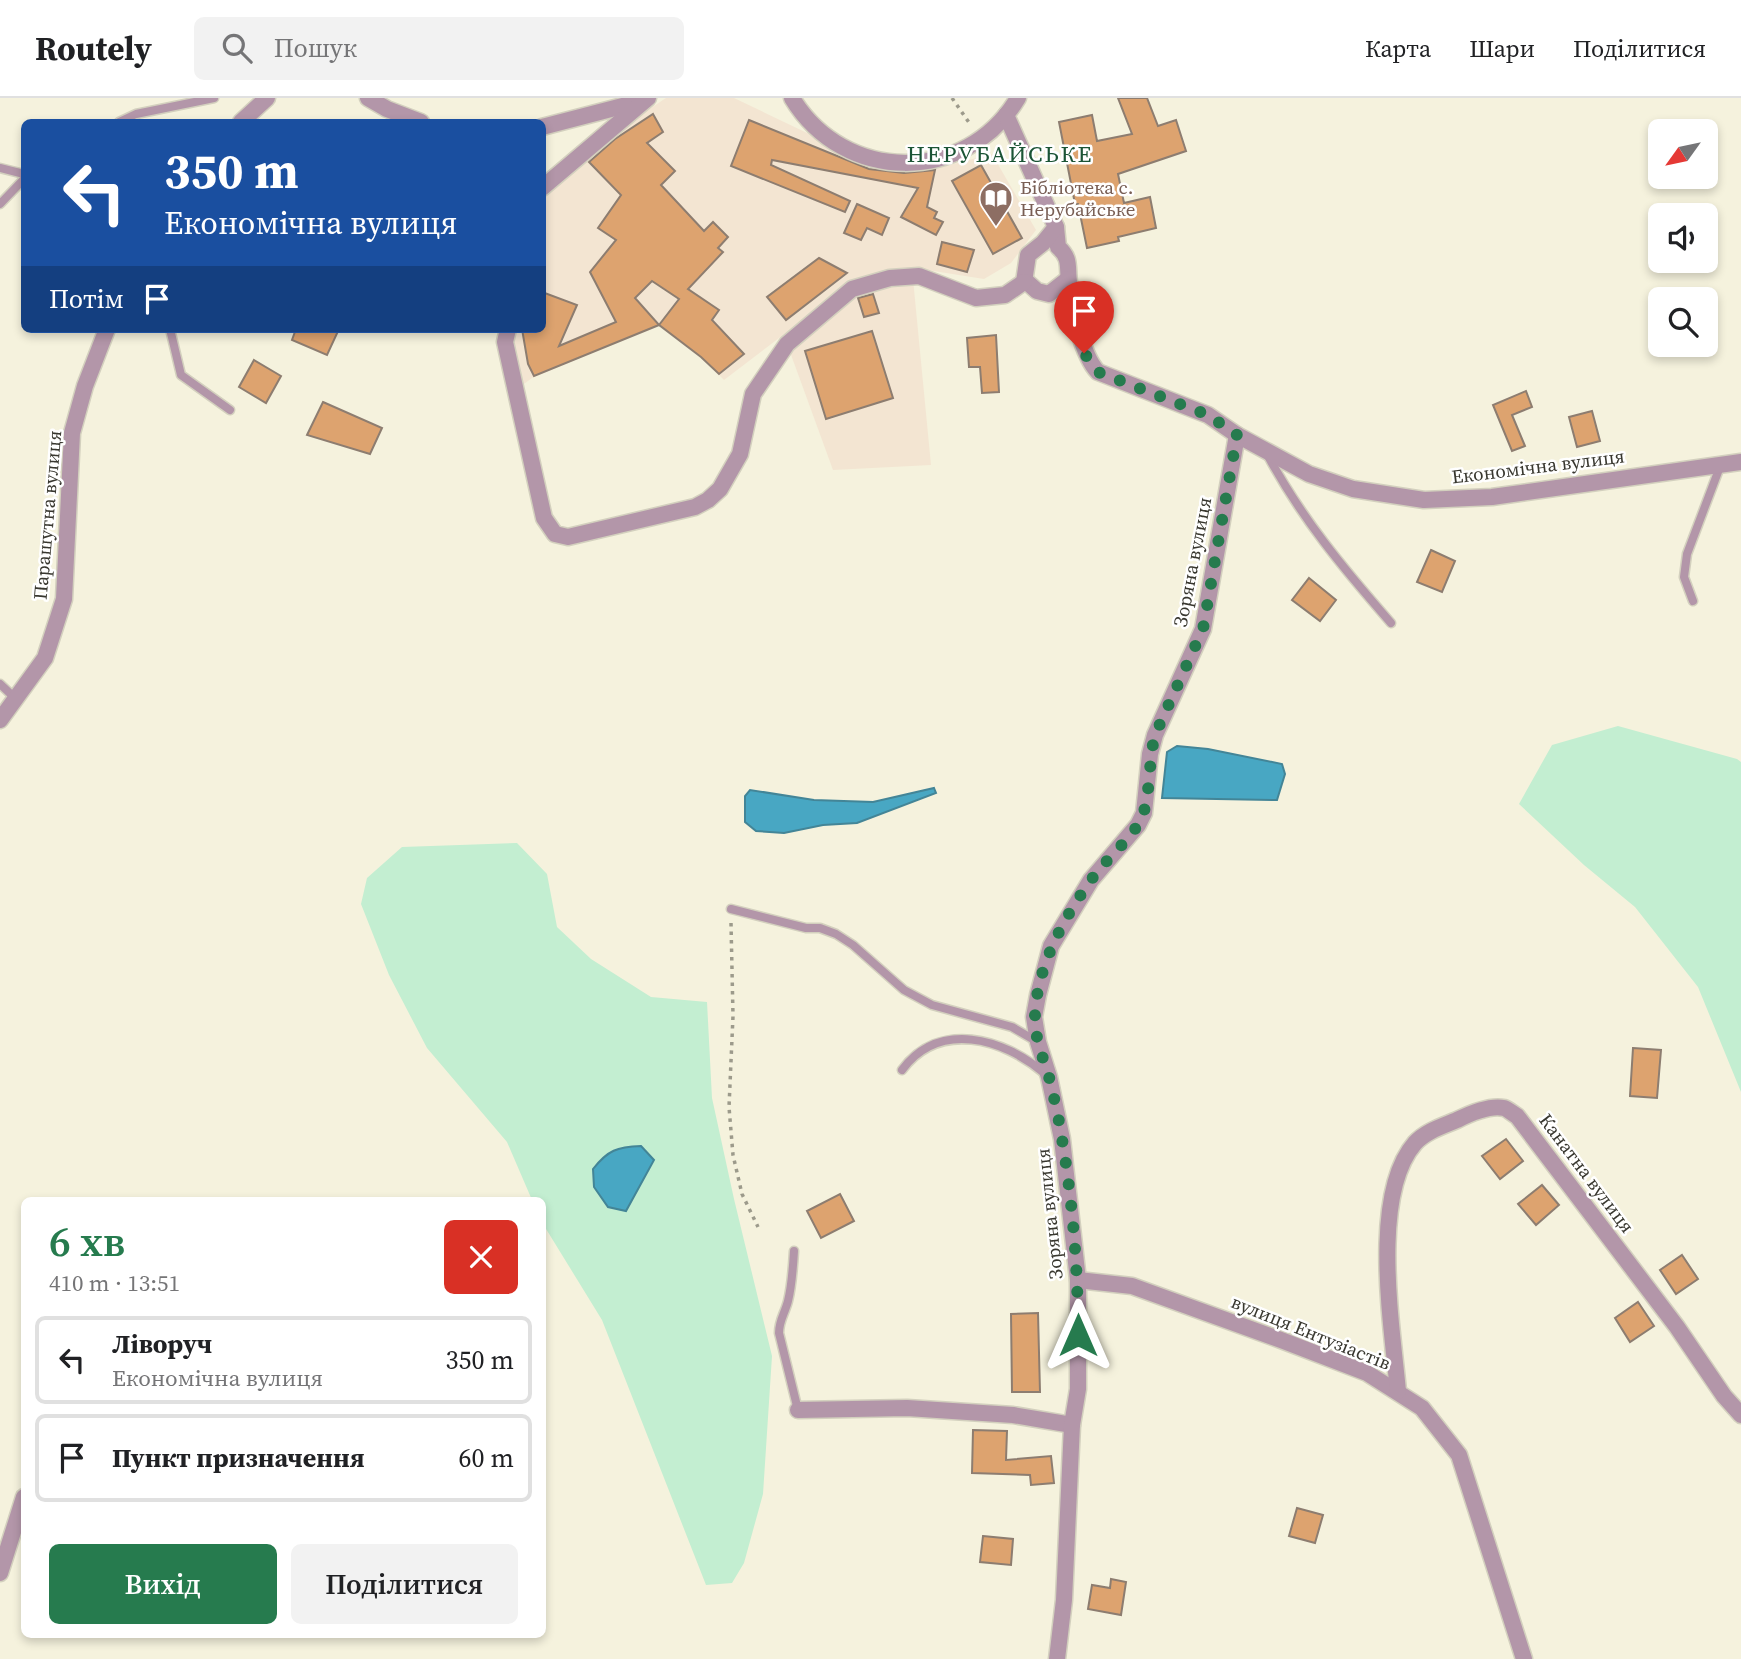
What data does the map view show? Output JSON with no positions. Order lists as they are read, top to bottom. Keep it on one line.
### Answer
{"streets":{"street":["Економічна вулиця","Парашутна вулиця","Зоряна вулиця","Канатна вулиця","вулиця Ентузіастів"]},"crossings":[["Економічна вулиця","Зоряна вулиця"],["Зоряна вулиця","вулиця Ентузіастів"],["Канатна вулиця","вулиця Ентузіастів"]],"districts":["НЕРУБАЙСЬКЕ"],"places":{"library":["Бібліотека с. Нерубайське"]},"north":"bottom left","page":{"header":"Routely","search":"Пошук","nav":["Карта","Шари","Поділитися"],"turn":["350 m","Економічна вулиця"],"then":"Потім","heading":["6 хв","410 m · 13:51"],"list":[{"name":"Ліворуч","note":"Економічна вулиця","value":"350 m"},{"name":"Пункт призначення","value":"60 m"}],"buttons":["Вихід","Поділитися"]}}
